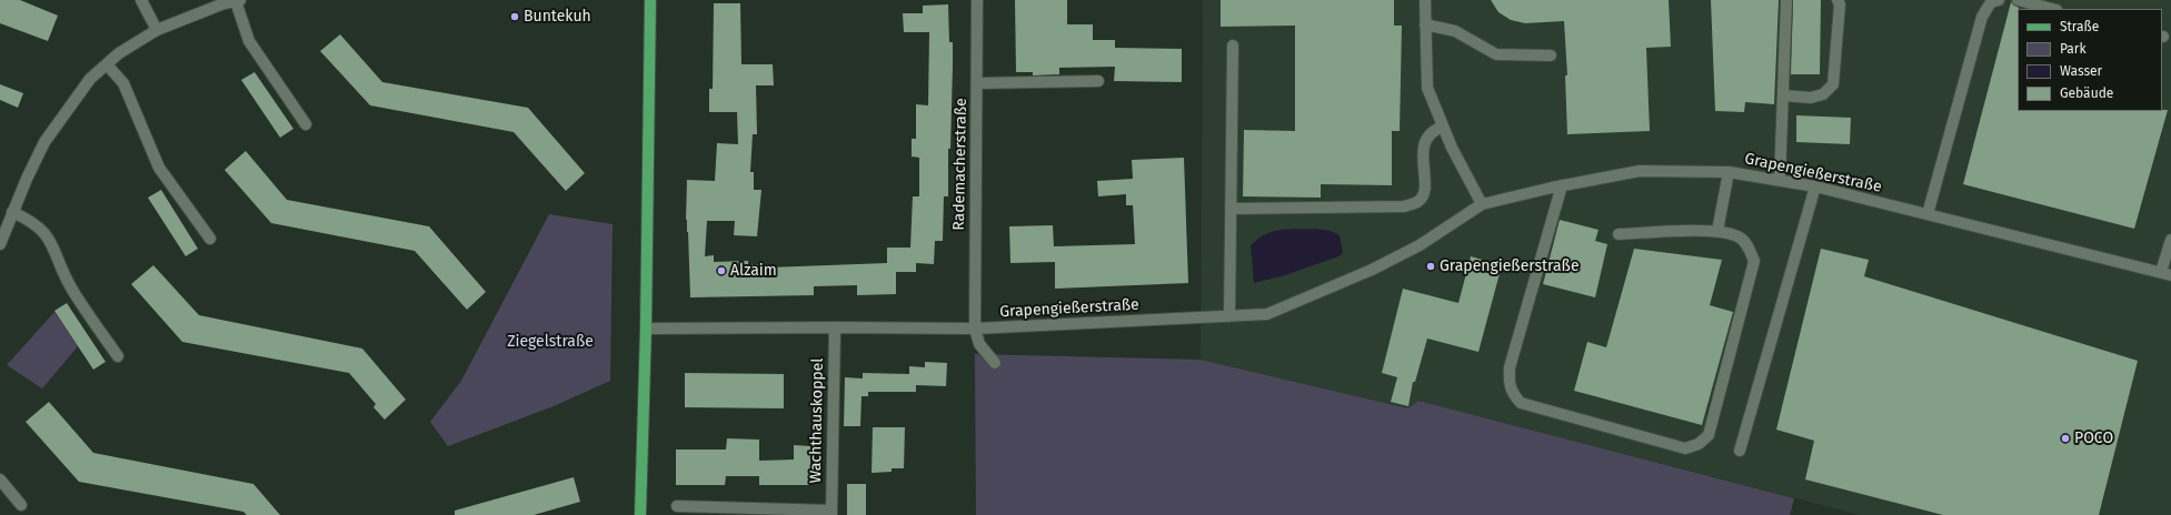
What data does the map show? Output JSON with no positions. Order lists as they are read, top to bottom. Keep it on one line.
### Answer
{"streets":{"street":["Rademacherstraße","Grapengießerstraße","Wachthauskoppel"]},"crossings":[["Rademacherstraße","Grapengießerstraße"],["Grapengießerstraße","Wachthauskoppel"]],"parks":["Ziegelstraße"],"places":["Buntekuh","Grapengießerstraße","Alzaim","POCO"],"legend":["Straße","Park","Wasser","Gebäude"]}
